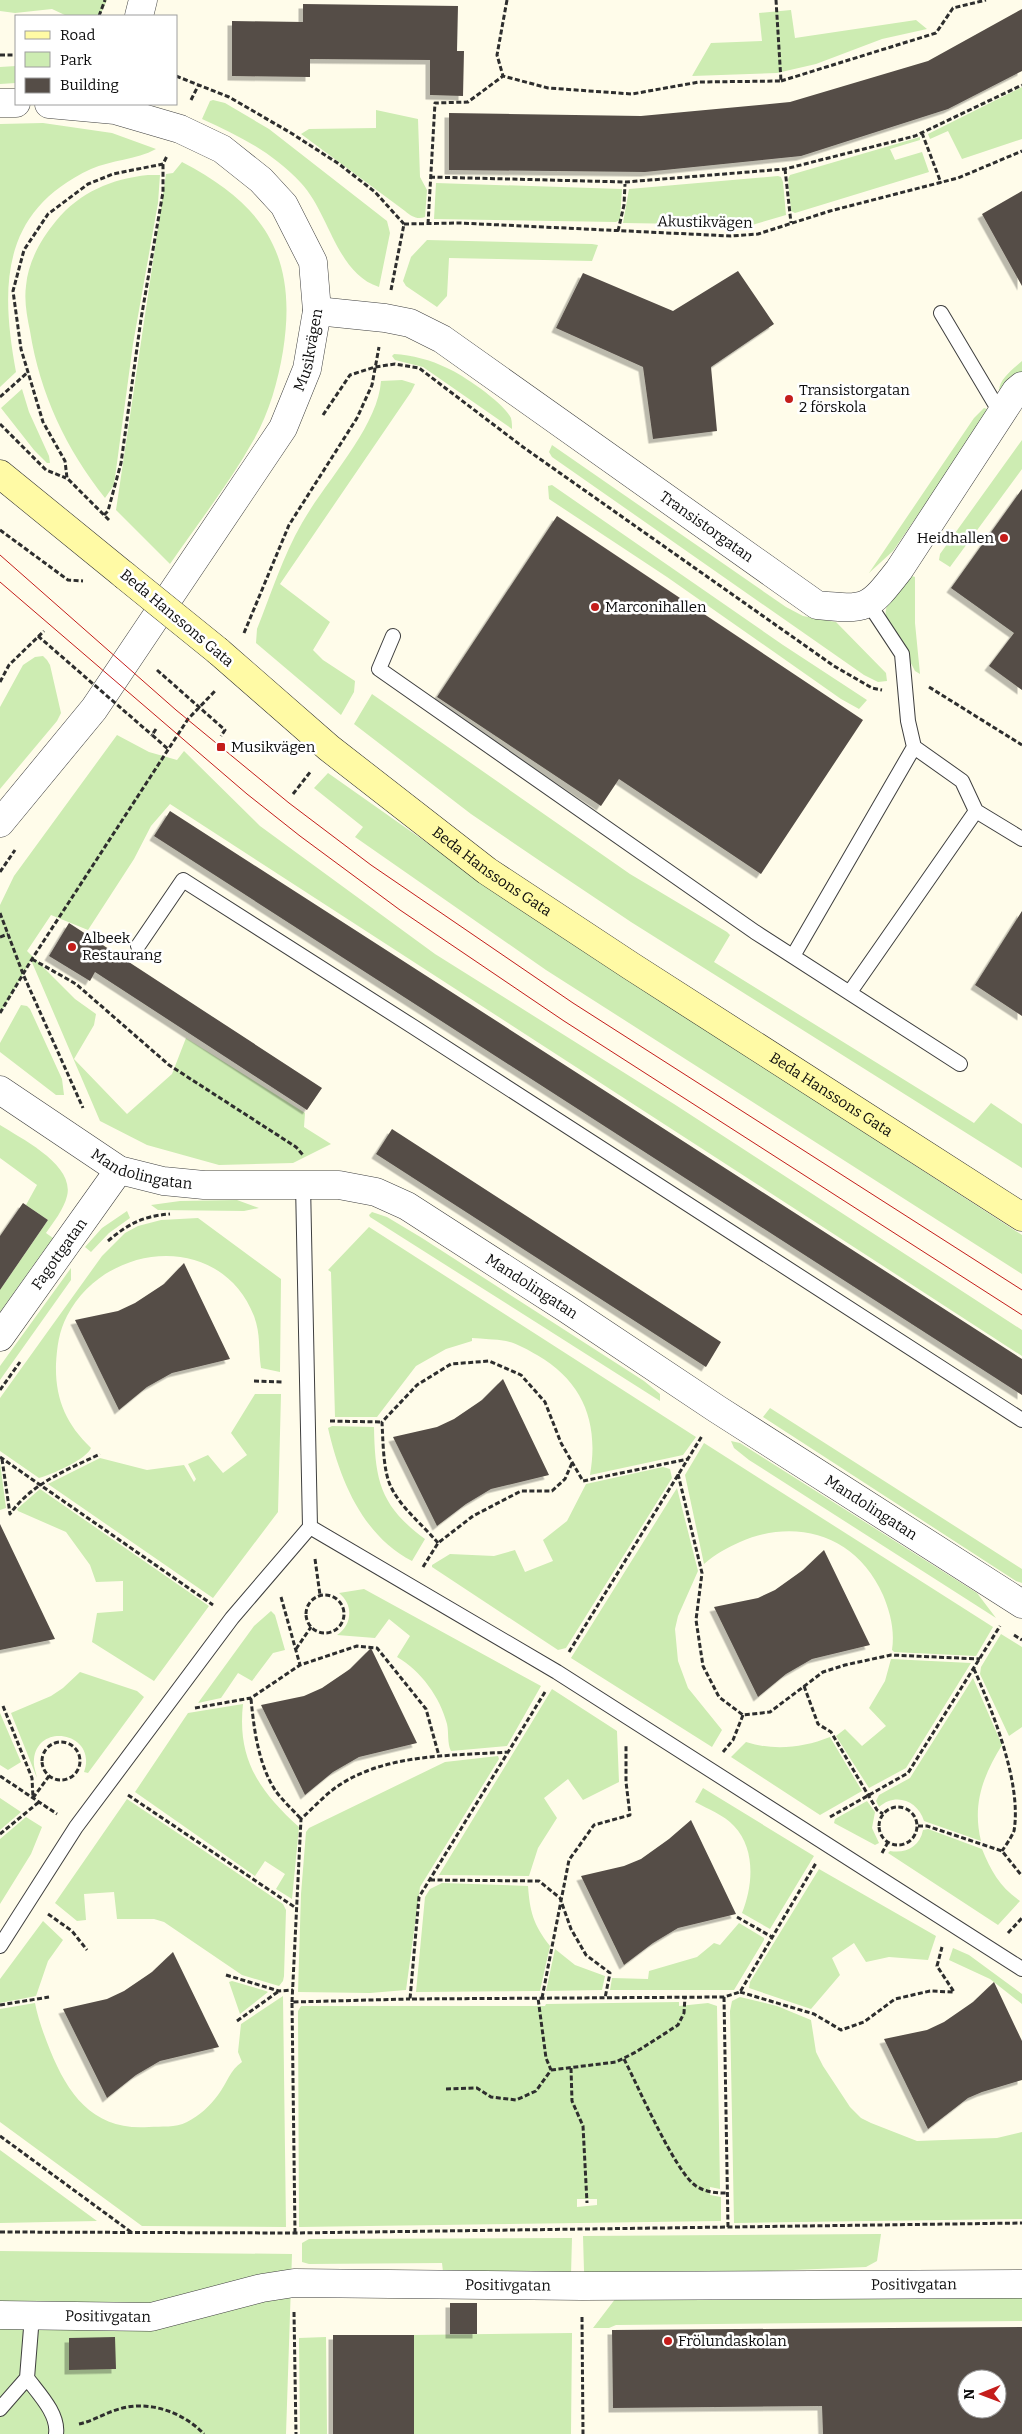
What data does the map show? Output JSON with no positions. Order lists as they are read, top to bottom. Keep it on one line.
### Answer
{"streets":{"street":["Musikvägen","Transistorgatan","Beda Hanssons Gata","Mandolingatan","Fagottgatan","Positivgatan"],"path":["Akustikvägen"]},"crossings":[["Musikvägen","Transistorgatan"],["Mandolingatan","Fagottgatan"]],"places":{"other":["Transistorgatan 2 förskola","Heidhallen","Marconihallen","Albeek Restaurang","Frölundaskolan"],"transit":["Musikvägen"]},"legend":["Road","Park","Building"],"north":"left"}
